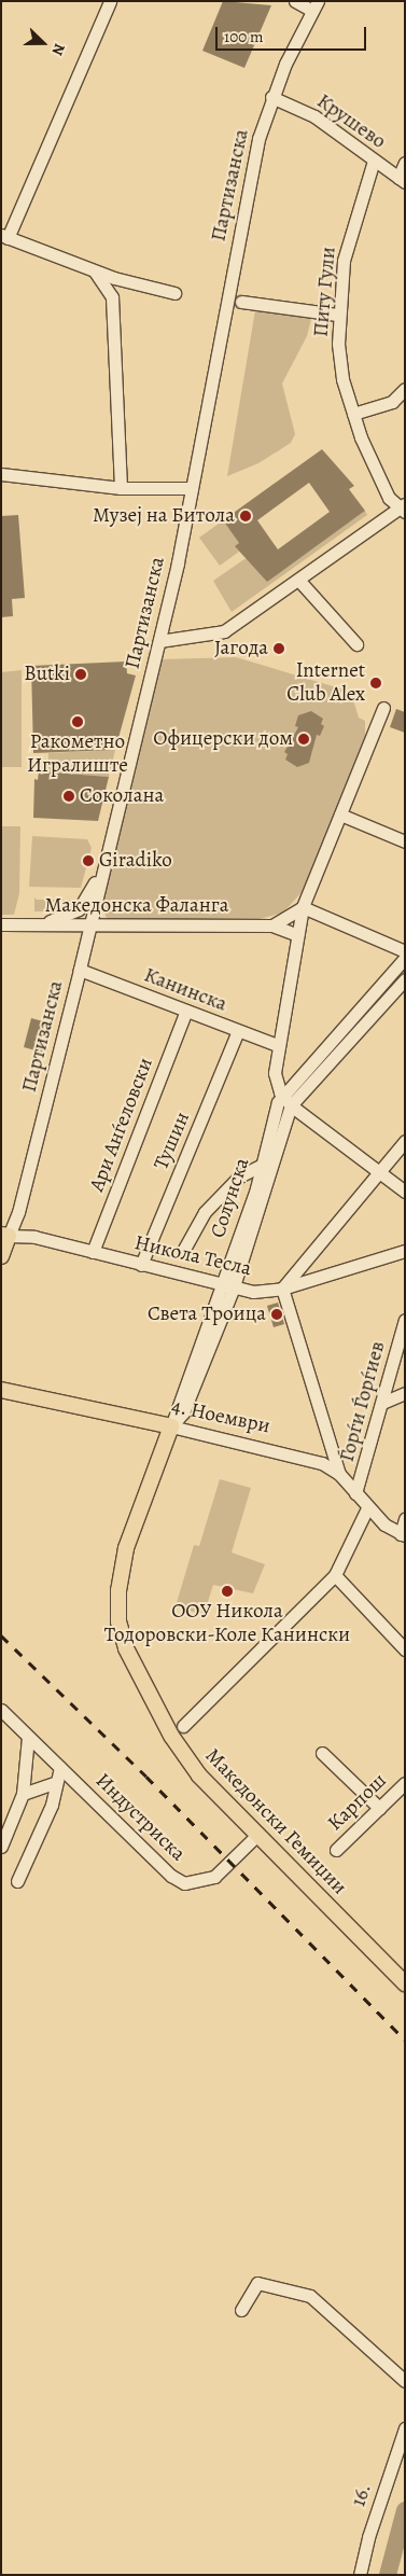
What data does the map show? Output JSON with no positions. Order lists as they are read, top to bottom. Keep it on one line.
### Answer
{"streets":{"main road":["4. Ноември","Македонски Гемиџии"],"street":["Крушево","Партизанска","Питу Гули","Македонска Фаланга","Канинска","Ари Анѓеловски","Тушин","Солунска","Никола Тесла","Ѓорѓи Ѓорѓиев","Карпош","Индустриска","16."]},"crossings":[["Крушево","Партизанска"],["Крушево","Питу Гули"],["Партизанска","Македонска Фаланга"],["Партизанска","Канинска"],["Партизанска","Никола Тесла"],["Канинска","Ари Анѓеловски"],["Канинска","Тушин"],["Ари Анѓеловски","Никола Тесла"],["Тушин","Никола Тесла"],["Солунска","Никола Тесла"],["Солунска","4. Ноември"],["Солунска","Македонски Гемиџии"],["Ѓорѓи Ѓорѓиев","4. Ноември"],["4. Ноември","Македонски Гемиџии"],["Индустриска","Македонски Гемиџии"]],"places":["Музеј на Битола","Јагода","Butki","Internet Club Alex","Ракометно Игралиште","Офицерски дом","Соколана","Giradiko","Света Троица","ООУ Никола Тодоровски-Коле Канински"],"scale_bar":"100 m","north":"right"}
